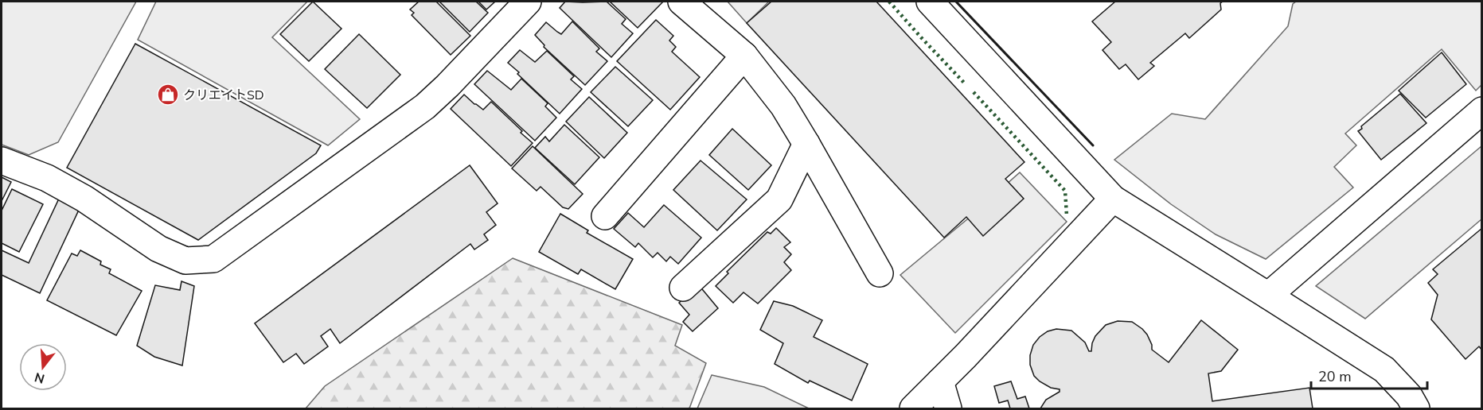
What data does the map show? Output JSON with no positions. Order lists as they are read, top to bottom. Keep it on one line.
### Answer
{"places":{"shop":["クリエイトSD"]},"scale_bar":"20 m","north":"bottom"}
